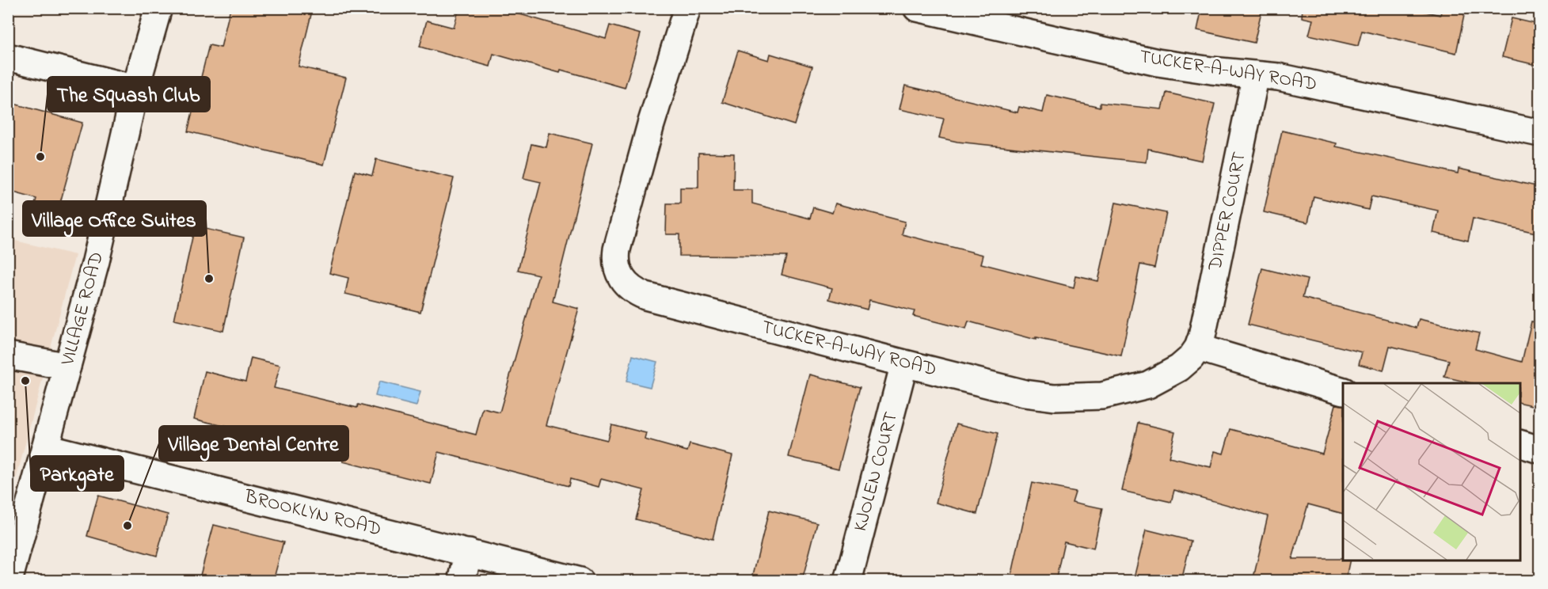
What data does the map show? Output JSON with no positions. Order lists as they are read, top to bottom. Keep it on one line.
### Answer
{"streets":{"street":["TUCKER-A-WAY ROAD","DIPPER COURT","VILLAGE ROAD","KJOLEN COURT","BROOKLYN ROAD"]},"crossings":[["TUCKER-A-WAY ROAD","DIPPER COURT"],["TUCKER-A-WAY ROAD","KJOLEN COURT"],["VILLAGE ROAD","BROOKLYN ROAD"]],"places":["The Squash Club","Village Office Suites","Parkgate","Village Dental Centre"]}
